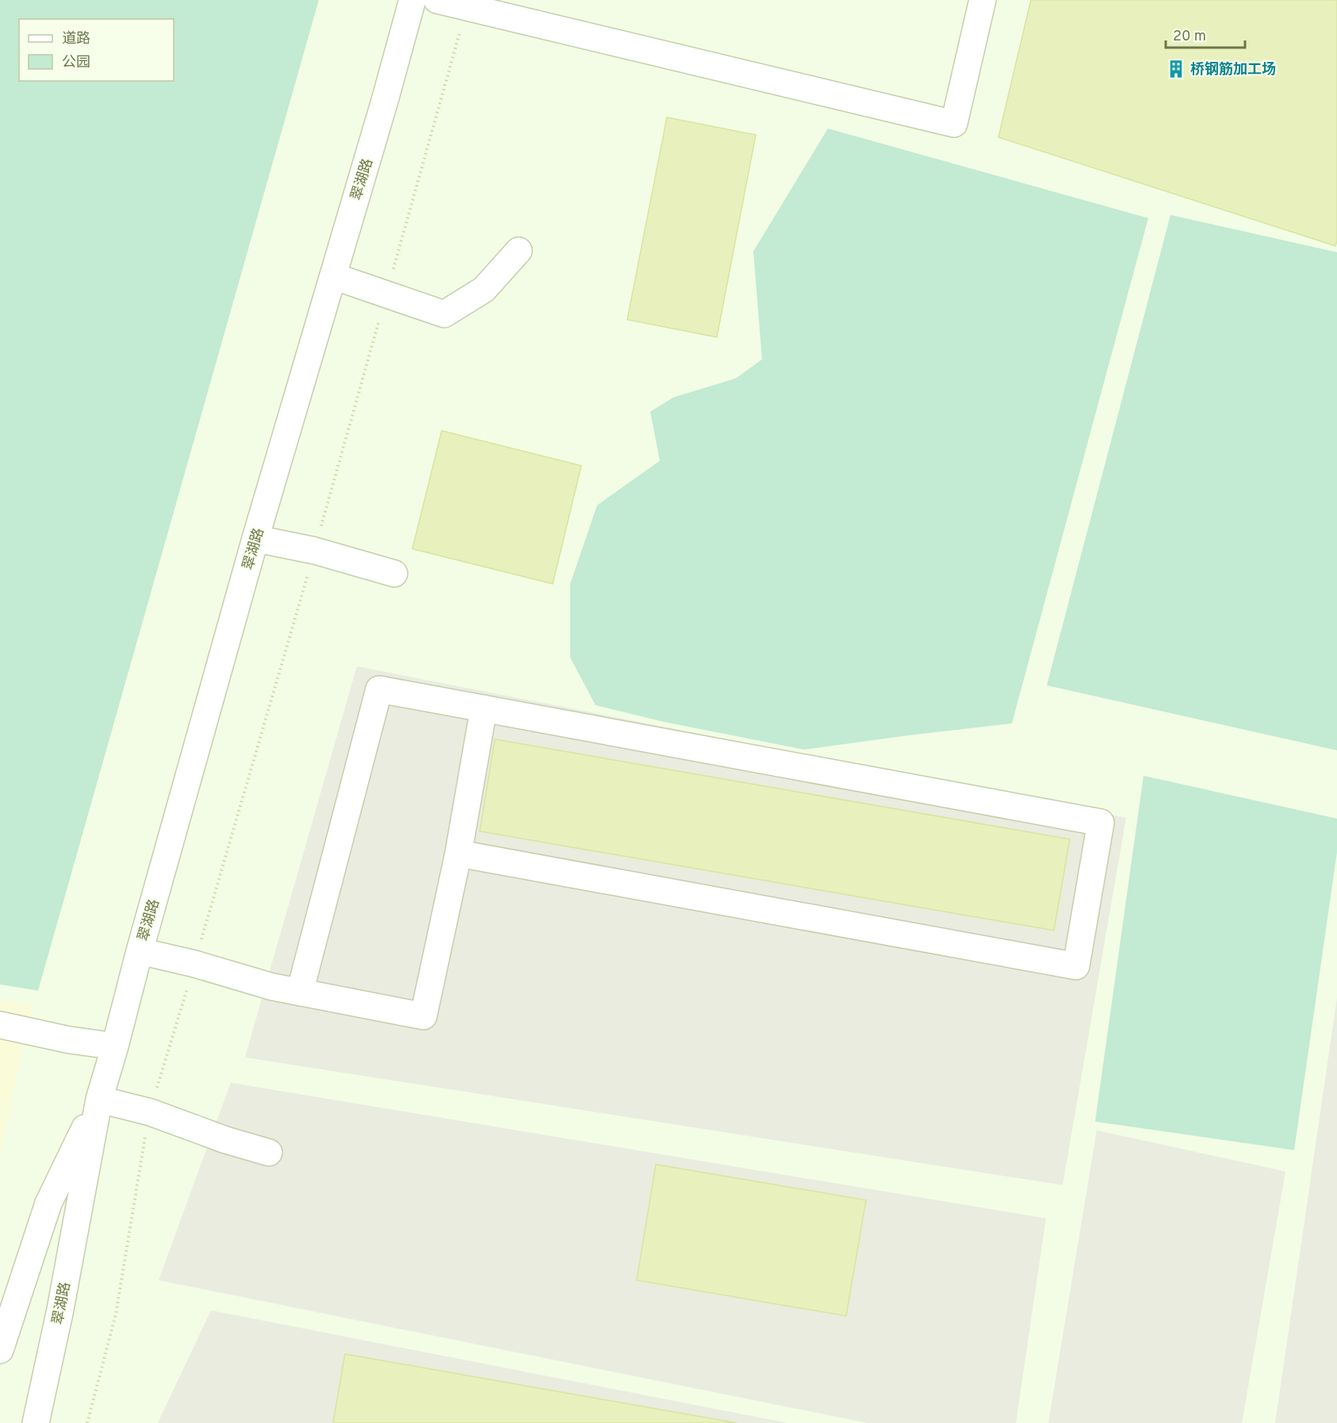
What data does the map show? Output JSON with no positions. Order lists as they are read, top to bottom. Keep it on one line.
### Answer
{"streets":{"street":["翠湖路"]},"places":{"building":["桥钢筋加工场"]},"legend":["道路","公园"],"scale_bar":"20 m"}
